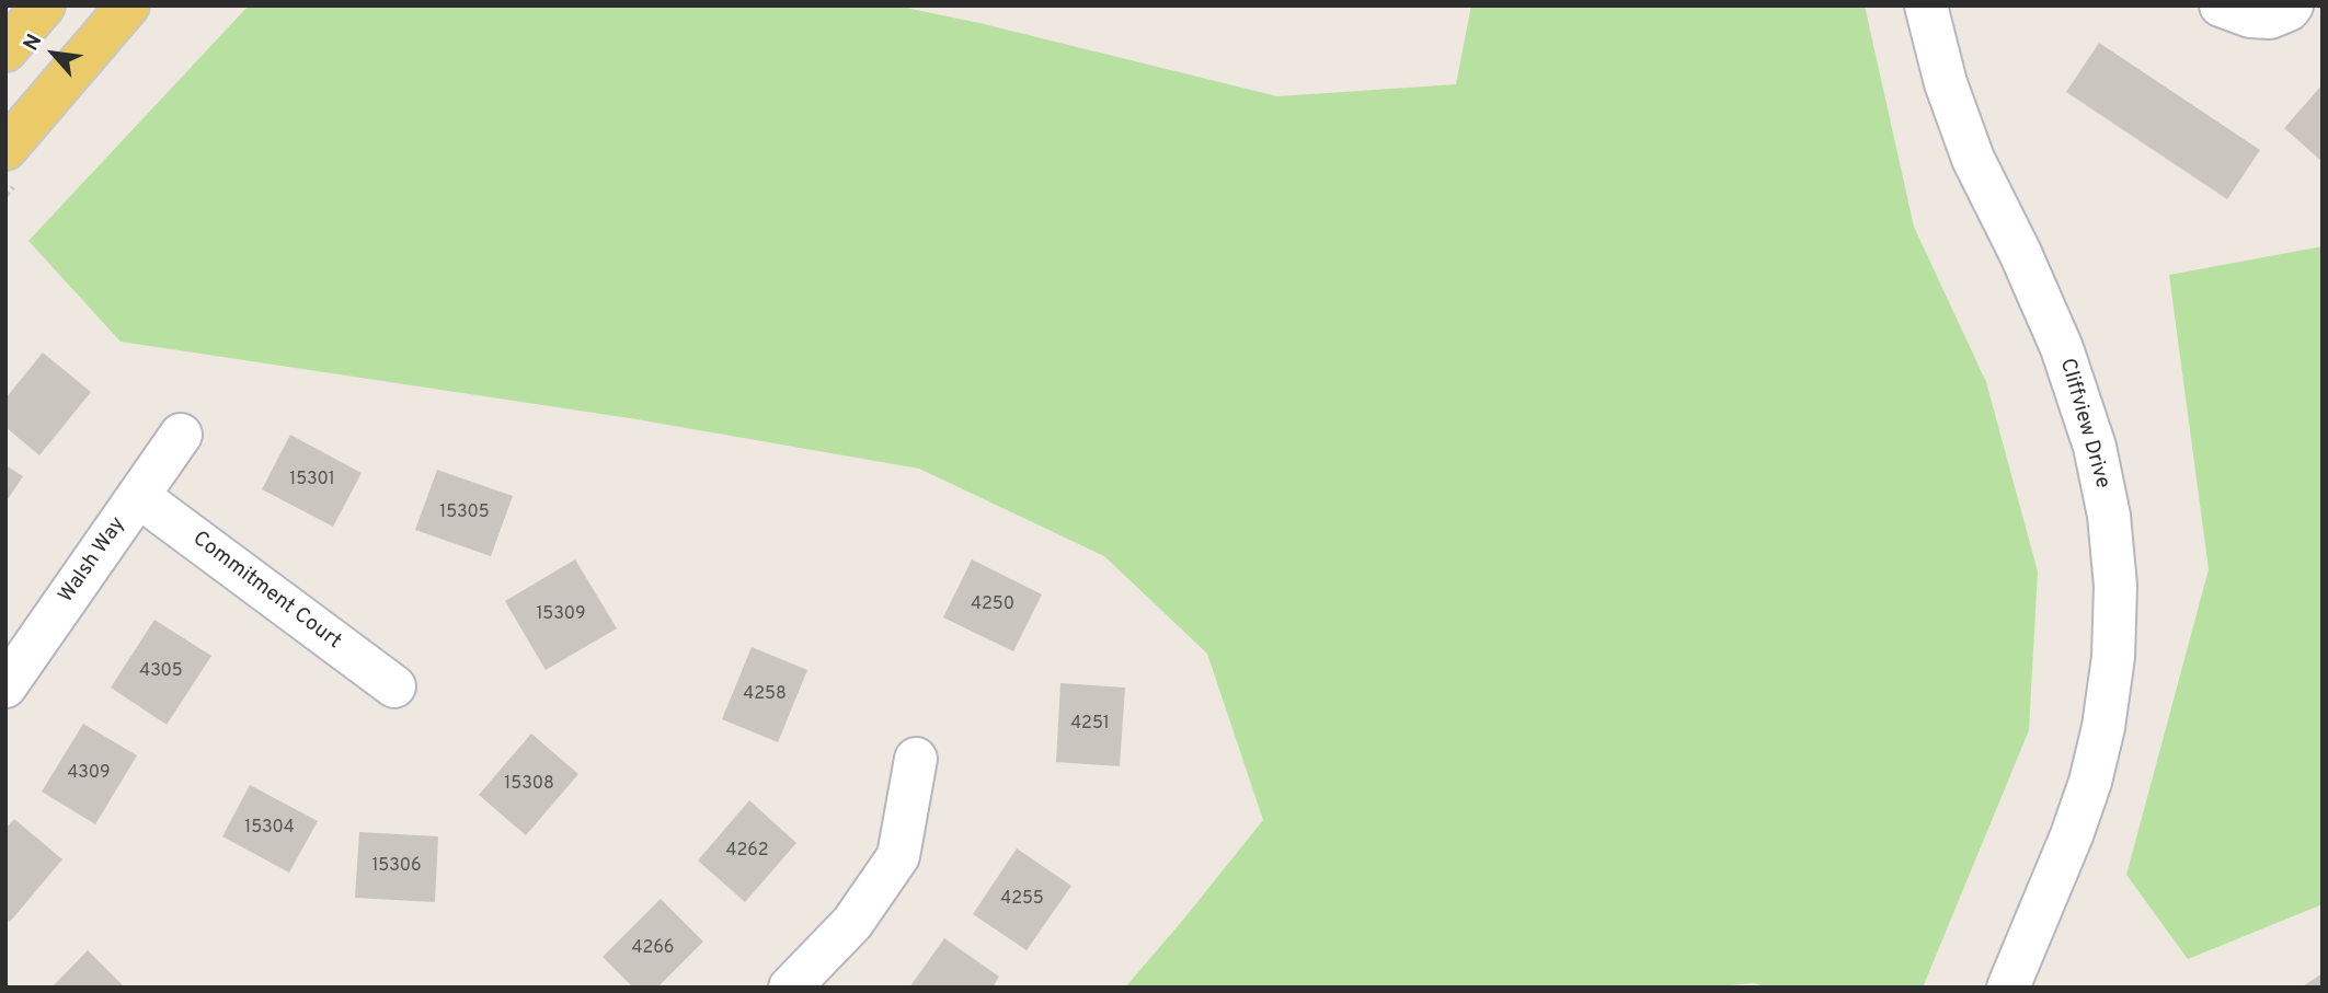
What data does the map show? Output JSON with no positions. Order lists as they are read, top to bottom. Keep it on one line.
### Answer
{"streets":{"street":["Cliffview Drive","Walsh Way","Commitment Court"]},"crossings":[["Walsh Way","Commitment Court"]],"house_numbers":["15301","15305","4250","15309","4305","4258","4251","4309","15308","15304","4262","15306","4255","4266"],"north":"top left"}
